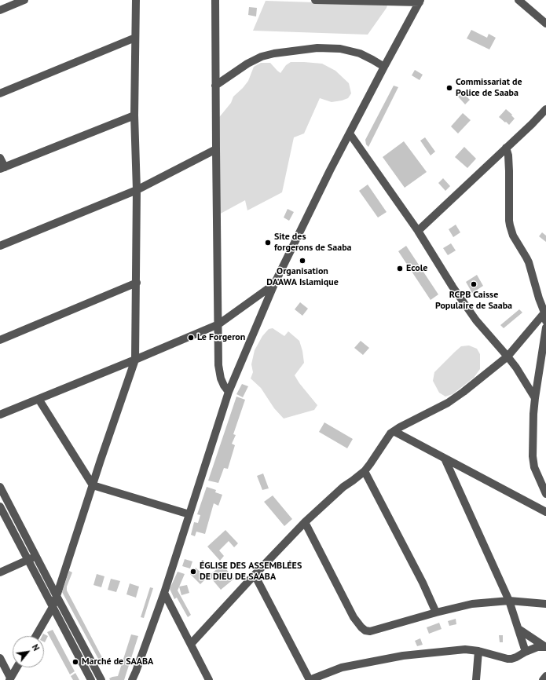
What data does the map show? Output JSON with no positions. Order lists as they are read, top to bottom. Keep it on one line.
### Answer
{"places":["Commissariat de Police de Saaba","Site des forgerons de Saaba","Organisation DA'AWA Islamique","Ecole","RCPB Caisse Populaire de Saaba","Le Forgeron","ÉGLISE DES ASSEMBLÉES DE DIEU DE SAABA","Marché de SAABA"],"north":"top right"}
